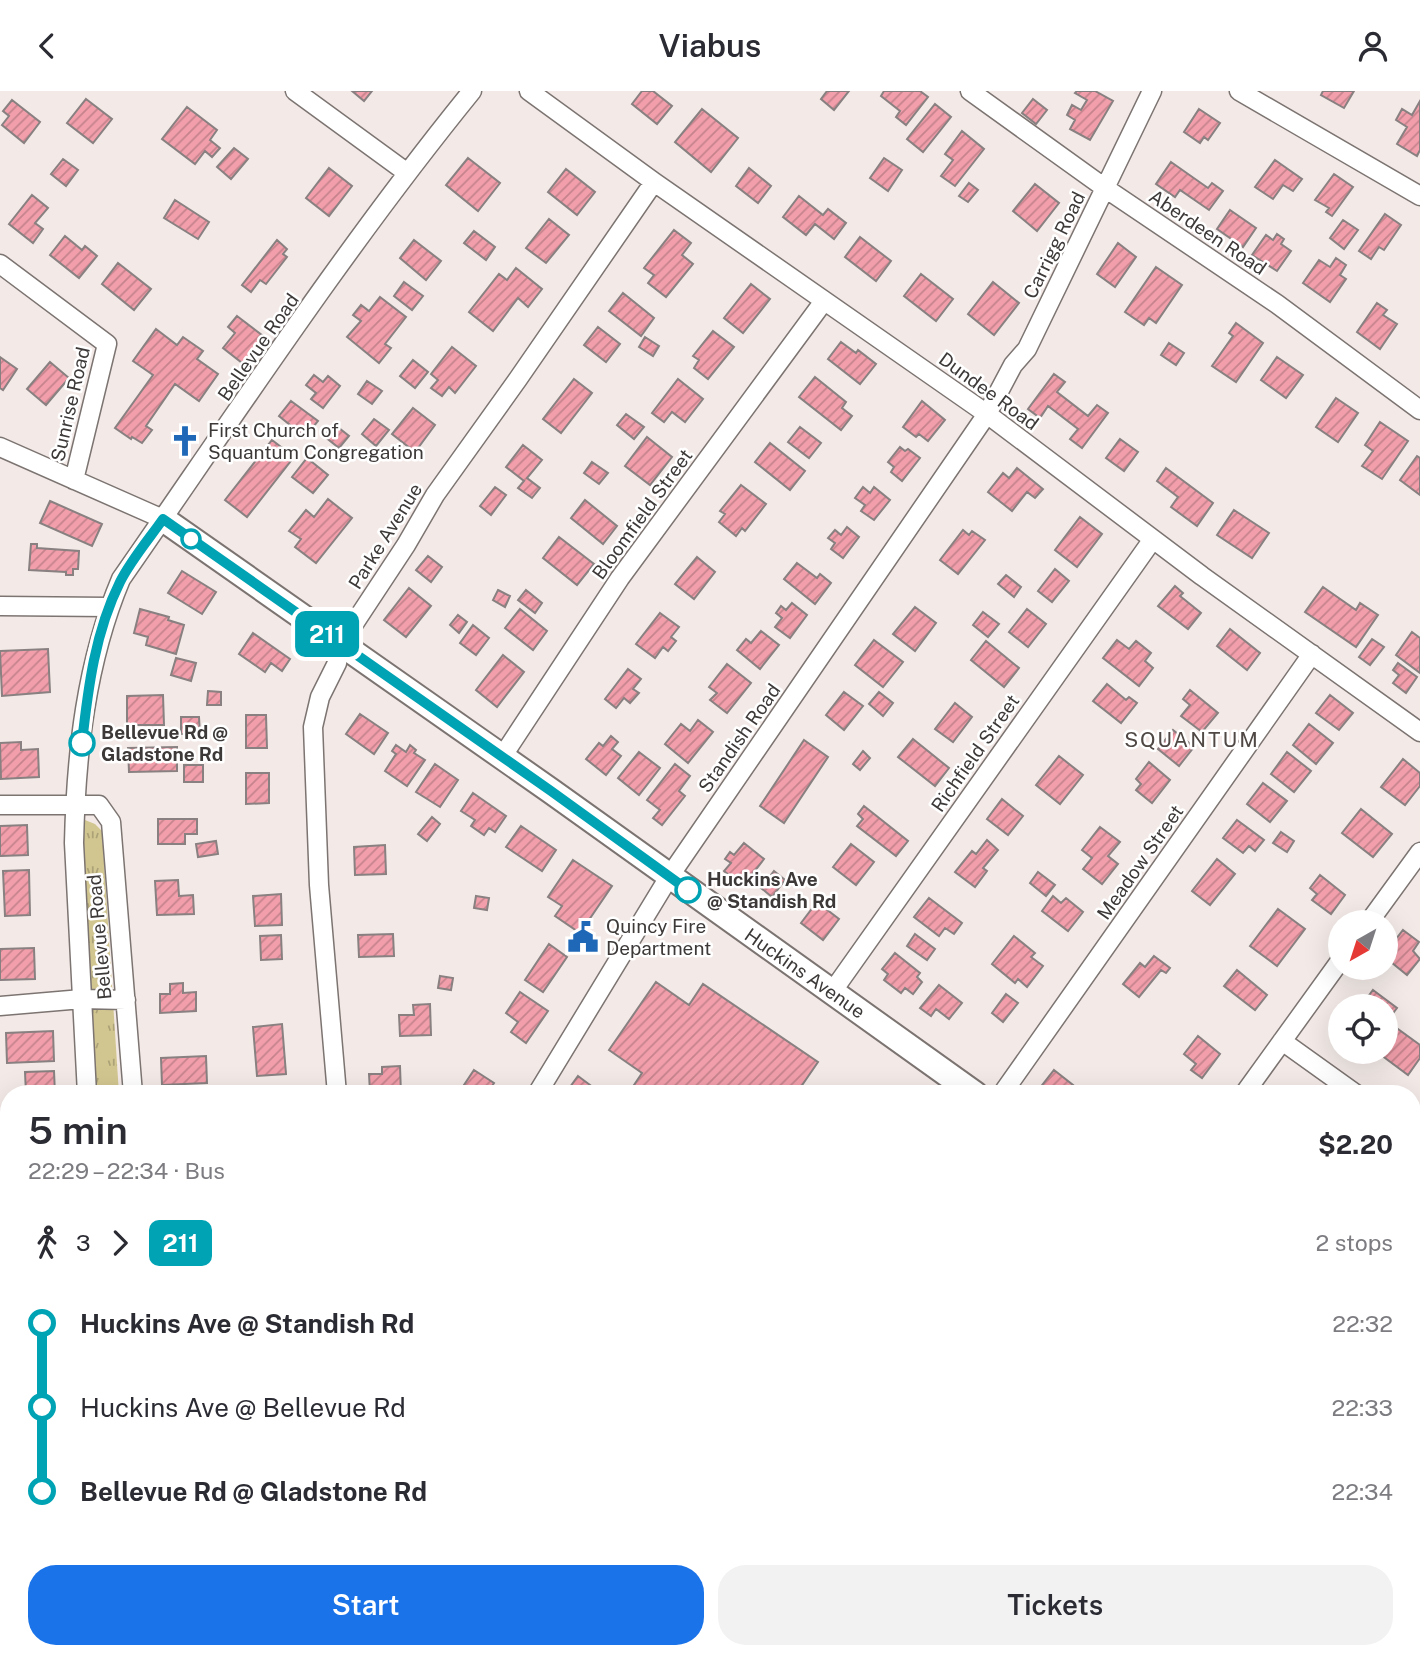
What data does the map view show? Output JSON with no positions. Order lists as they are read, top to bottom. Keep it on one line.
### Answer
{"streets":{"street":["Aberdeen Road","Carrigg Road","Bellevue Road","Dundee Road","Sunrise Road","Bloomfield Street","Parke Avenue","Standish Road","Richfield Street","Meadow Street","Huckins Avenue"]},"crossings":[["Aberdeen Road","Carrigg Road"],["Carrigg Road","Dundee Road"],["Carrigg Road","Standish Road"],["Bellevue Road","Huckins Avenue"],["Dundee Road","Bloomfield Street"],["Dundee Road","Parke Avenue"],["Dundee Road","Standish Road"],["Dundee Road","Richfield Street"],["Dundee Road","Meadow Street"],["Sunrise Road","Huckins Avenue"],["Bloomfield Street","Huckins Avenue"],["Parke Avenue","Huckins Avenue"],["Standish Road","Huckins Avenue"],["Richfield Street","Huckins Avenue"]],"districts":["SQUANTUM"],"places":{"church":["First Church of Squantum Congregation"],"other":["Bellevue Rd @ Gladstone Rd","Huckins Ave @ Standish Rd"],"public building":["Quincy Fire Department"]},"lines":["bus line 211"],"north":"bottom left","page":{"header":"Viabus","on_map":"211","heading":["5 min","22:29 – 22:34 · Bus","$2.20"],"legs":["3","211","2 stops"],"list":[{"name":"Huckins Ave @ Standish Rd","value":"22:32"},{"name":"Huckins Ave @ Bellevue Rd","value":"22:33"},{"name":"Bellevue Rd @ Gladstone Rd","value":"22:34"}],"buttons":["Start","Tickets"]}}
